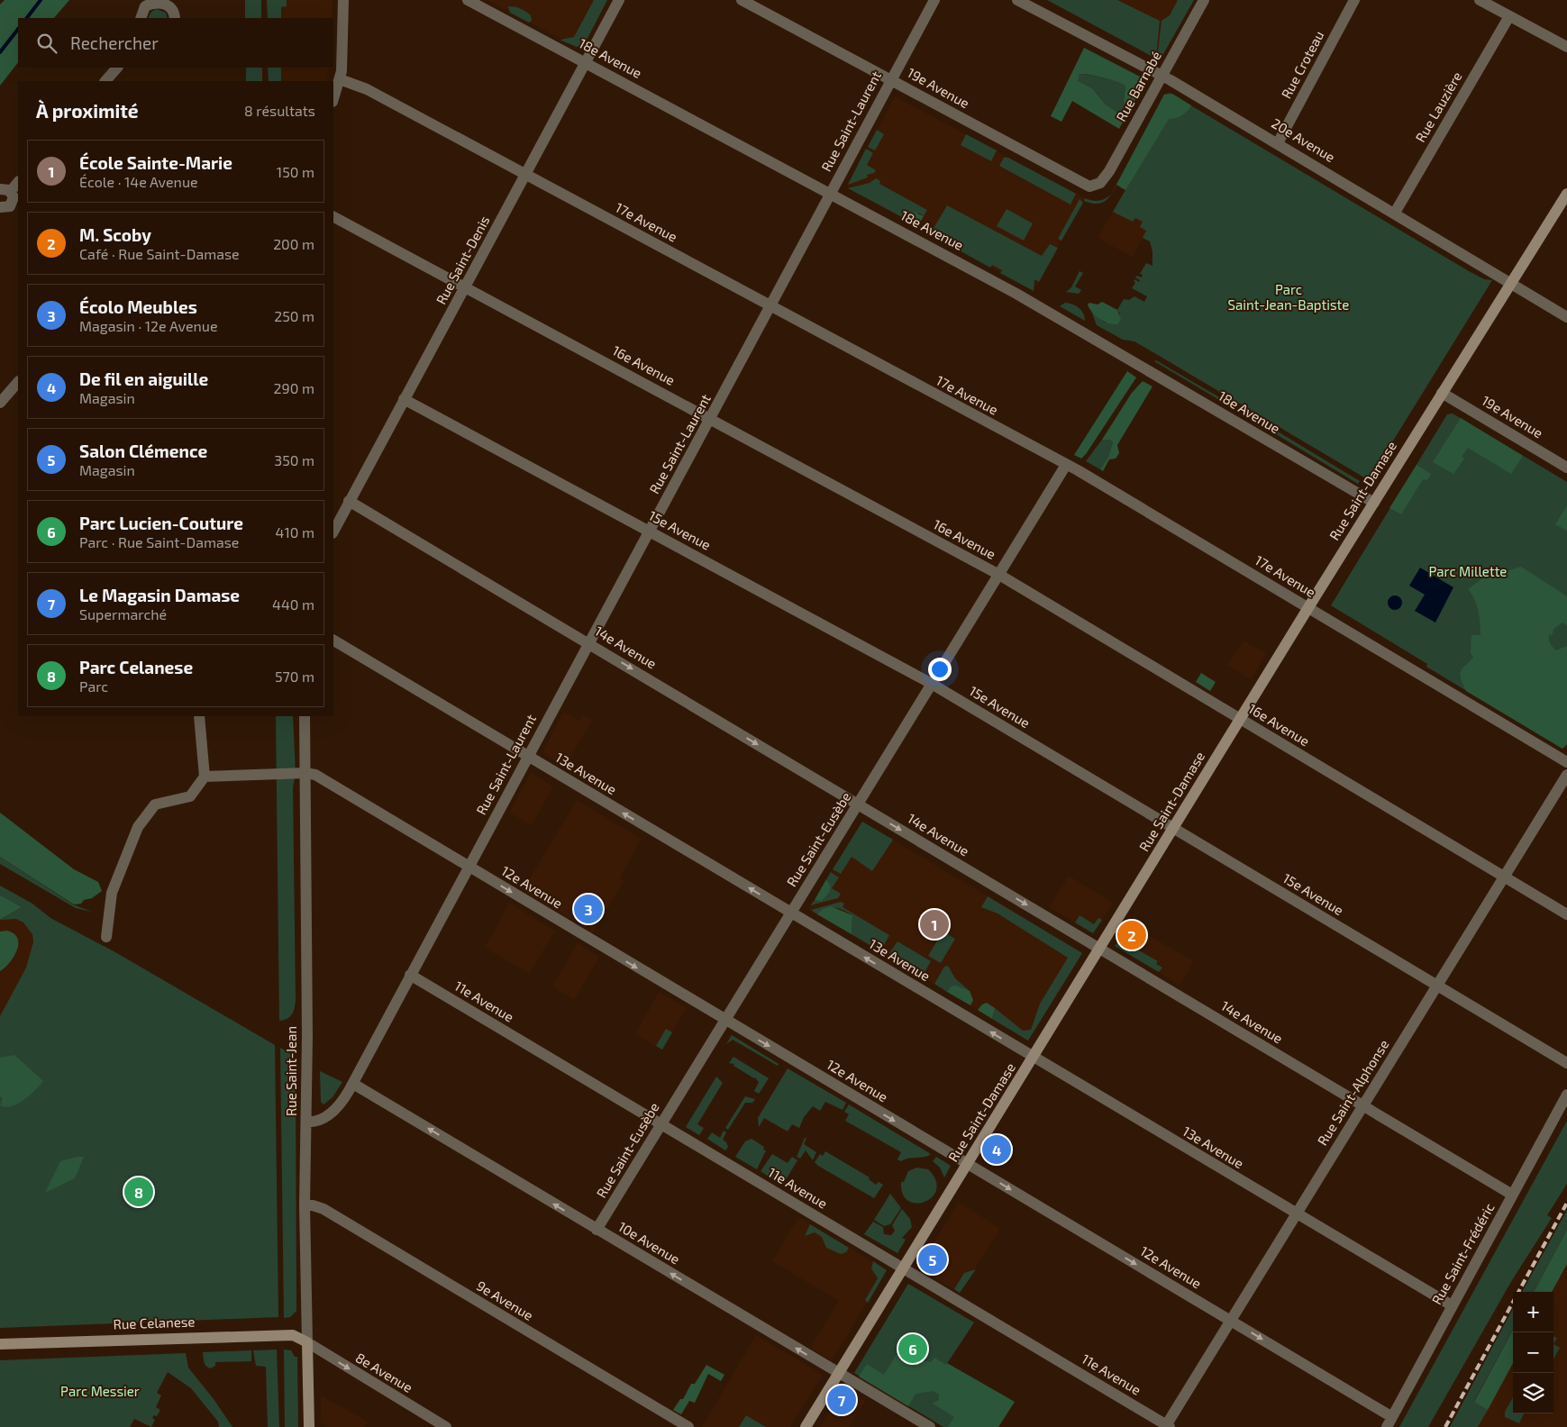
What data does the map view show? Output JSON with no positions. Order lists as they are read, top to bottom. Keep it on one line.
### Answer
{"streets":{"street":["18e Avenue","Rue Croteau","Rue Barnabé","19e Avenue","Rue Lauzière","Rue Saint-Laurent","20e Avenue","17e Avenue","Rue Saint-Denis","16e Avenue","Rue Saint-Damase","15e Avenue","14e Avenue","13e Avenue","Rue Saint-Eusèbe","12e Avenue","11e Avenue","Rue Saint-Jean","Rue Saint-Alphonse","10e Avenue","Rue Saint-Frédéric","9e Avenue","Rue Celanese","8e Avenue"]},"crossings":[["18e Avenue","Rue Saint-Laurent"],["18e Avenue","Rue Saint-Denis"],["18e Avenue","Rue Saint-Damase"],["Rue Croteau","20e Avenue"],["Rue Barnabé","19e Avenue"],["Rue Barnabé","20e Avenue"],["19e Avenue","Rue Saint-Laurent"],["19e Avenue","Rue Saint-Damase"],["Rue Lauzière","20e Avenue"],["Rue Saint-Laurent","17e Avenue"],["Rue Saint-Laurent","16e Avenue"],["Rue Saint-Laurent","15e Avenue"],["Rue Saint-Laurent","14e Avenue"],["Rue Saint-Laurent","13e Avenue"],["Rue Saint-Laurent","12e Avenue"],["Rue Saint-Laurent","11e Avenue"],["Rue Saint-Laurent","Rue Saint-Jean"],["Rue Saint-Laurent","10e Avenue"],["20e Avenue","Rue Saint-Damase"],["17e Avenue","Rue Saint-Denis"],["17e Avenue","Rue Saint-Damase"],["17e Avenue","Rue Saint-Eusèbe"],["Rue Saint-Denis","16e Avenue"],["Rue Saint-Denis","15e Avenue"],["Rue Saint-Denis","14e Avenue"],["16e Avenue","Rue Saint-Damase"],["16e Avenue","Rue Saint-Eusèbe"],["16e Avenue","Rue Saint-Alphonse"],["Rue Saint-Damase","15e Avenue"],["Rue Saint-Damase","14e Avenue"],["Rue Saint-Damase","13e Avenue"],["Rue Saint-Damase","12e Avenue"],["Rue Saint-Damase","11e Avenue"],["Rue Saint-Damase","10e Avenue"],["15e Avenue","Rue Saint-Eusèbe"],["15e Avenue","Rue Saint-Alphonse"],["14e Avenue","Rue Saint-Eusèbe"],["14e Avenue","Rue Saint-Alphonse"],["14e Avenue","Rue Saint-Frédéric"],["13e Avenue","Rue Saint-Eusèbe"],["13e Avenue","Rue Saint-Alphonse"],["13e Avenue","Rue Saint-Frédéric"],["Rue Saint-Eusèbe","12e Avenue"],["Rue Saint-Eusèbe","11e Avenue"],["Rue Saint-Eusèbe","10e Avenue"],["12e Avenue","Rue Saint-Jean"],["12e Avenue","Rue Saint-Alphonse"],["12e Avenue","Rue Saint-Frédéric"],["11e Avenue","Rue Saint-Alphonse"],["Rue Saint-Jean","9e Avenue"],["Rue Saint-Jean","Rue Celanese"],["Rue Saint-Jean","8e Avenue"],["Rue Celanese","8e Avenue"]],"one_way":["14e Avenue","13e Avenue","12e Avenue","10e Avenue","8e Avenue"],"parks":["Parc Saint-Jean-Baptiste","Parc Millette","Parc Messier"],"page":{"search":"Rechercher","heading":["À proximité","8 résultats"],"list":[{"mark":"1","name":"École Sainte-Marie","note":"École · 14e Avenue","value":"150 m"},{"mark":"2","name":"M. Scoby","note":"Café · Rue Saint-Damase","value":"200 m"},{"mark":"3","name":"Écolo Meubles","note":"Magasin · 12e Avenue","value":"250 m"},{"mark":"4","name":"De fil en aiguille","note":"Magasin","value":"290 m"},{"mark":"5","name":"Salon Clémence","note":"Magasin","value":"350 m"},{"mark":"6","name":"Parc Lucien-Couture","note":"Parc · Rue Saint-Damase","value":"410 m"},{"mark":"7","name":"Le Magasin Damase","note":"Supermarché","value":"440 m"},{"mark":"8","name":"Parc Celanese","note":"Parc","value":"570 m"}],"pins":["3","1","2","4","8","5","6","7"],"map_buttons":["+","−"]}}
